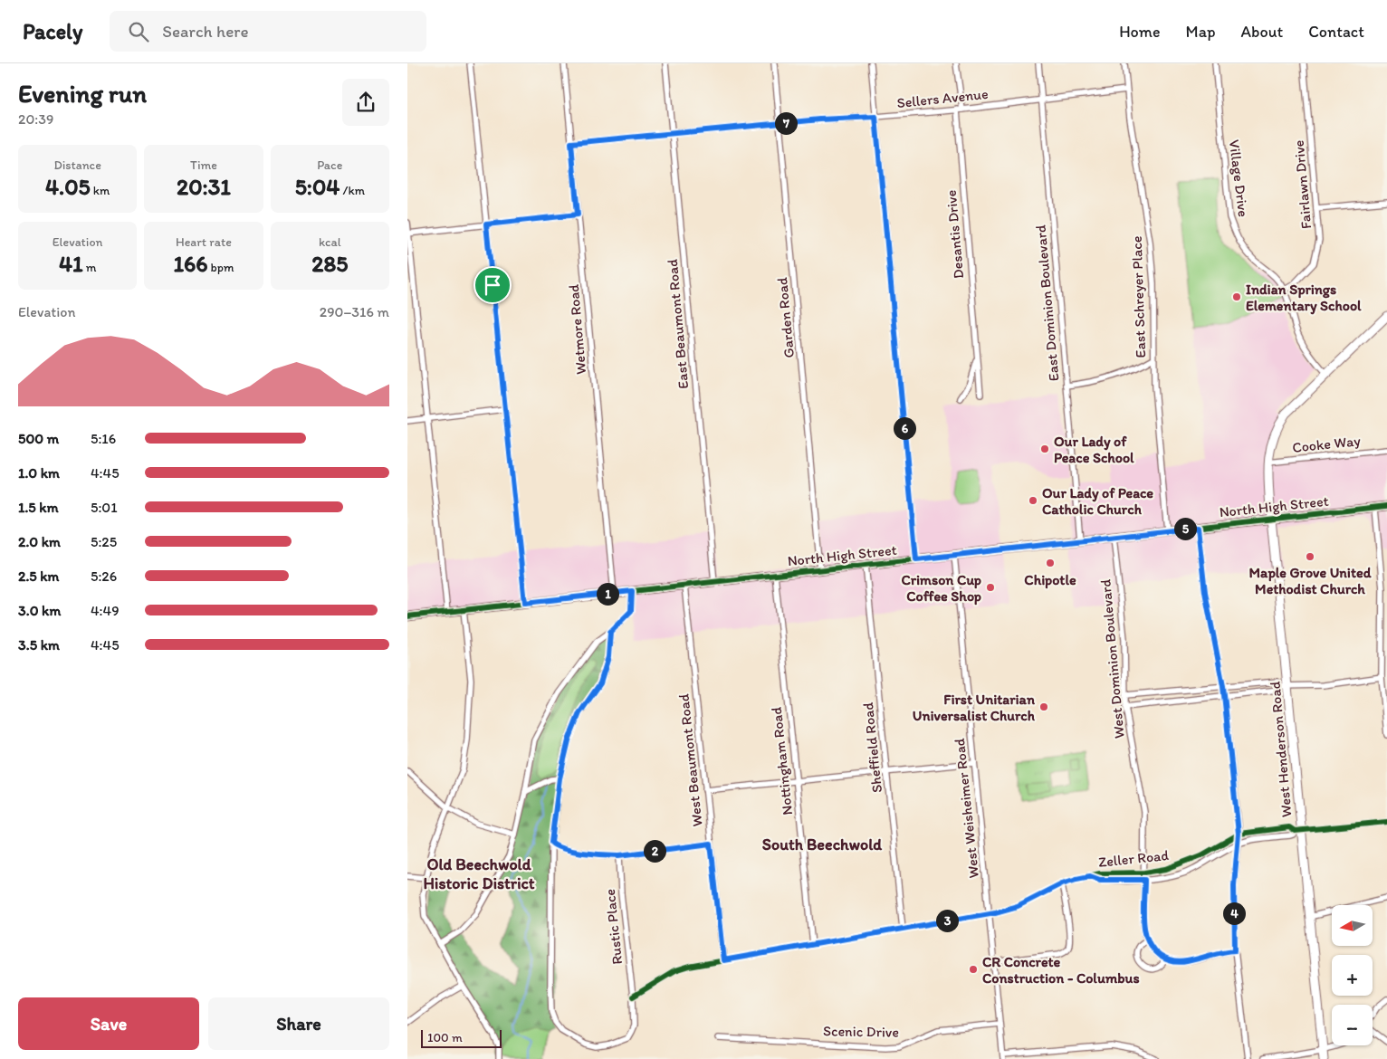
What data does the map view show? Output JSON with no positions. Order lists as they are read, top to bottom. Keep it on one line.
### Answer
{"streets":{"main road":["North High Street","West Henderson Road"],"street":["Sellers Avenue","Village Drive","Fairlawn Drive","Desantis Drive","East Schreyer Place","East Dominion Boulevard","Garden Road","East Beaumont Road","Wetmore Road","Cooke Way","West Dominion Boulevard","Sheffield Road","West Beaumont Road","Nottingham Road","West Weisheimer Road","Zeller Road","Rustic Place","Scenic Drive"]},"crossings":[["Sellers Avenue","Desantis Drive"],["Sellers Avenue","East Schreyer Place"],["Sellers Avenue","East Dominion Boulevard"],["Sellers Avenue","Garden Road"],["Sellers Avenue","East Beaumont Road"],["Sellers Avenue","Wetmore Road"],["Village Drive","Fairlawn Drive"],["Village Drive","West Henderson Road"],["East Schreyer Place","North High Street"],["East Dominion Boulevard","North High Street"],["Garden Road","North High Street"],["East Beaumont Road","North High Street"],["Wetmore Road","North High Street"],["Cooke Way","West Henderson Road"],["North High Street","West Dominion Boulevard"],["North High Street","Sheffield Road"],["North High Street","West Henderson Road"],["North High Street","West Beaumont Road"],["North High Street","Nottingham Road"],["North High Street","West Weisheimer Road"],["West Dominion Boulevard","Zeller Road"],["Sheffield Road","Zeller Road"],["West Henderson Road","Zeller Road"],["West Beaumont Road","Zeller Road"],["Nottingham Road","Zeller Road"],["West Weisheimer Road","Zeller Road"],["West Weisheimer Road","Scenic Drive"],["Zeller Road","Rustic Place"]],"districts":["South Beechwold","Old Beechwold Historic District"],"places":["Indian Springs Elementary School","Our Lady of Peace School","Our Lady of Peace Catholic Church","Maple Grove United Methodist Church","Chipotle","Crimson Cup Coffee Shop","First Unitarian Universalist Church","CR Concrete Construction - Columbus"],"scale_bar":"100 m","north":"left","page":{"header":"Pacely","search":"Search here","nav":["Home","Map","About","Contact"],"heading":["Evening run","20:39"],"pins":["7","6","5","1","2","4","3"],"stats":[["Distance","4.05 km"],["Time","20:31"],["Pace","5:04 /km"],["Elevation","41 m"],["Heart rate","166 bpm"],["kcal","285"]],"chart":["Elevation","290–316 m"],"list":[{"name":"500 m","note":"5:16"},{"name":"1.0 km","note":"4:45"},{"name":"1.5 km","note":"5:01"},{"name":"2.0 km","note":"5:25"},{"name":"2.5 km","note":"5:26"},{"name":"3.0 km","note":"4:49"},{"name":"3.5 km","note":"4:45"}],"map_buttons":["+","−"],"buttons":["Save","Share"],"scale":"100 m"}}
